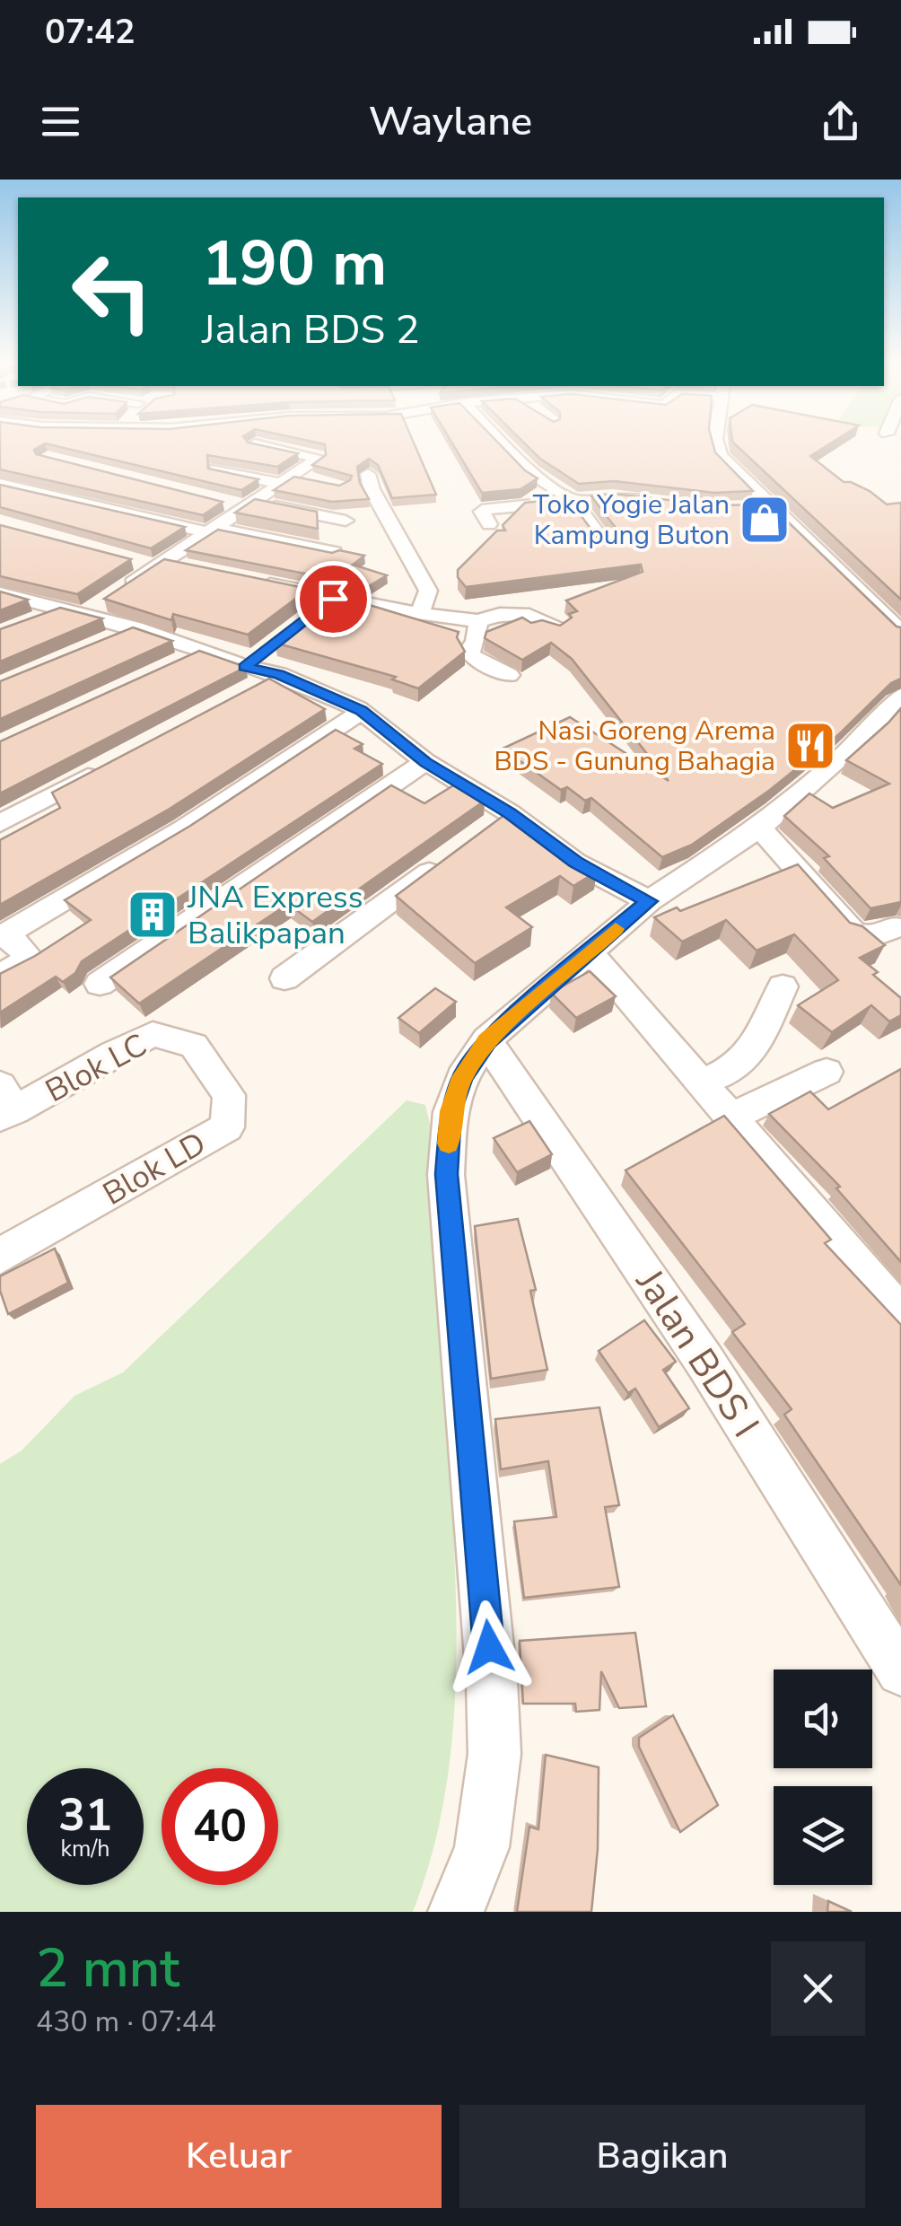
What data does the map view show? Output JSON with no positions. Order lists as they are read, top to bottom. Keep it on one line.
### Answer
{"streets":{"street":["Blok LC","Blok LD","Jalan BDS I"]},"crossings":[["Blok LC","Blok LD"]],"places":{"shop":["Toko Yogie Jalan Kampung Buton"],"restaurant":["Nasi Goreng Arema BDS - Gunung Bahagia"],"building":["JNA Express Balikpapan"]},"page":{"status":"07:42","header":"Waylane","turn":["190 m","Jalan BDS 2"],"speed":"31 km/h","limit":"40","heading":["2 mnt","430 m · 07:44"],"buttons":["Keluar","Bagikan"]}}
